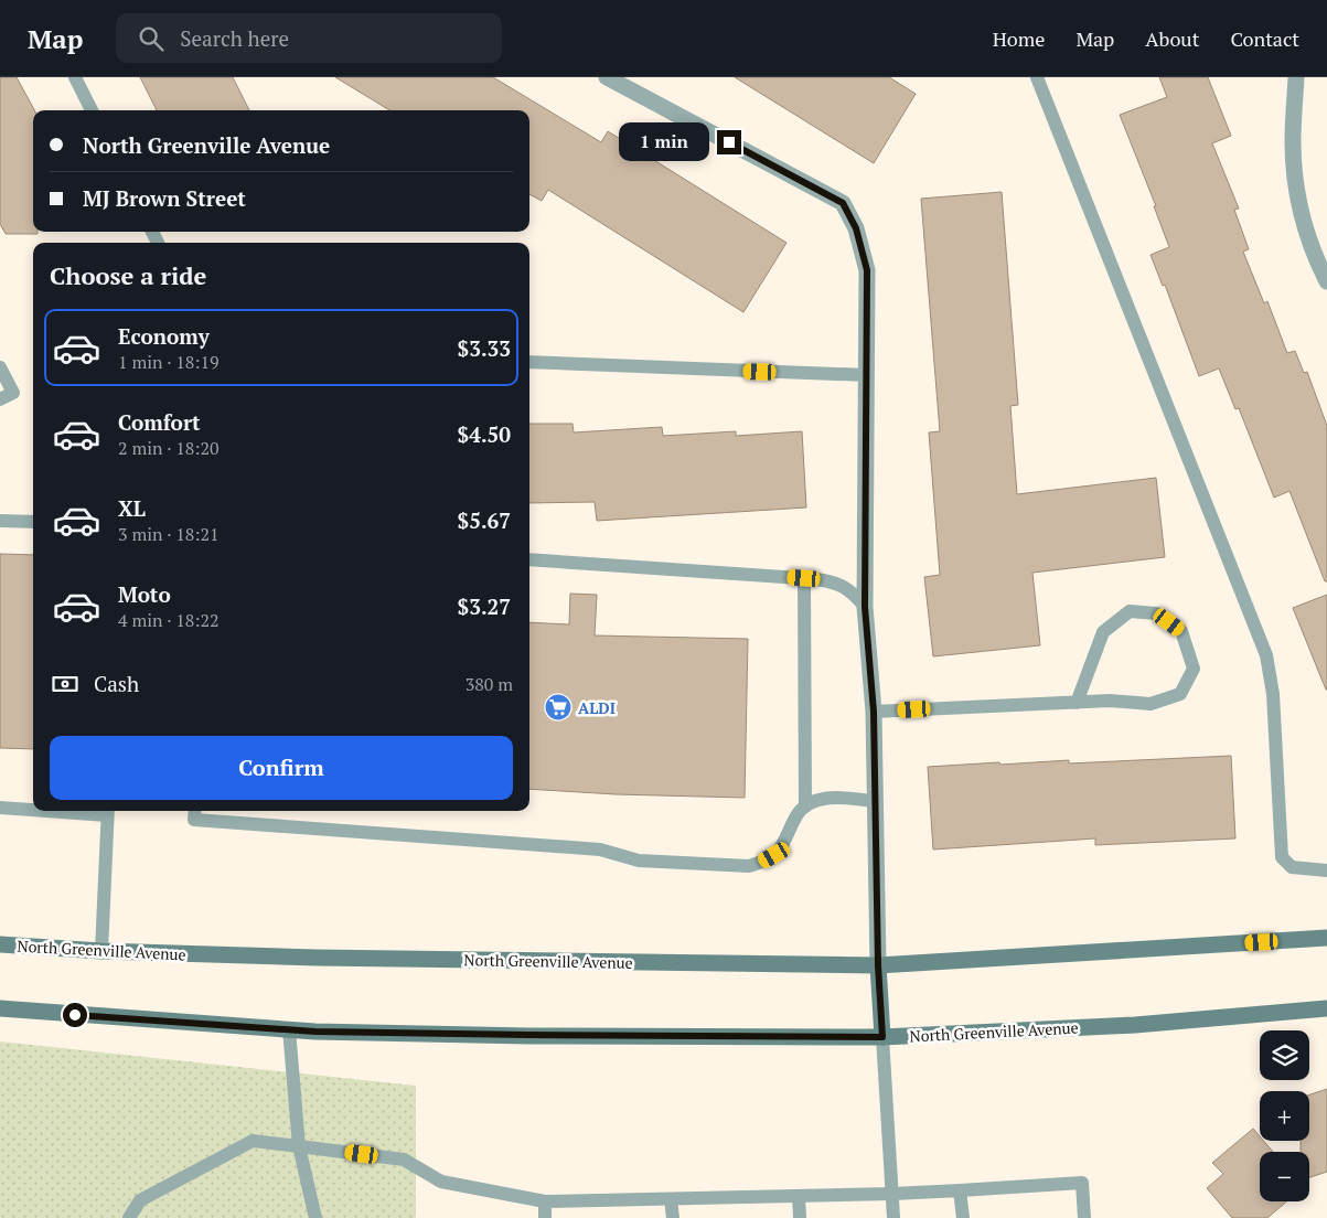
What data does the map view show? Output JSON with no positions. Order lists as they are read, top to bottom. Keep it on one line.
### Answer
{"streets":{"main road":["North Greenville Avenue"]},"places":{"supermarket":["ALDI"]},"page":{"header":"Map","search":"Search here","nav":["Home","Map","About","Contact"],"banner":["North Greenville Avenue","MJ Brown Street"],"bubble":"1 min","heading":"Choose a ride","list":[{"name":"Economy","note":"1 min · 18:19","value":"$3.33"},{"name":"Comfort","note":"2 min · 18:20","value":"$4.50"},{"name":"XL","note":"3 min · 18:21","value":"$5.67"},{"name":"Moto","note":"4 min · 18:22","value":"$3.27"}],"pay":["Cash","380 m"],"buttons":"Confirm","map_buttons":["+","−"]}}
